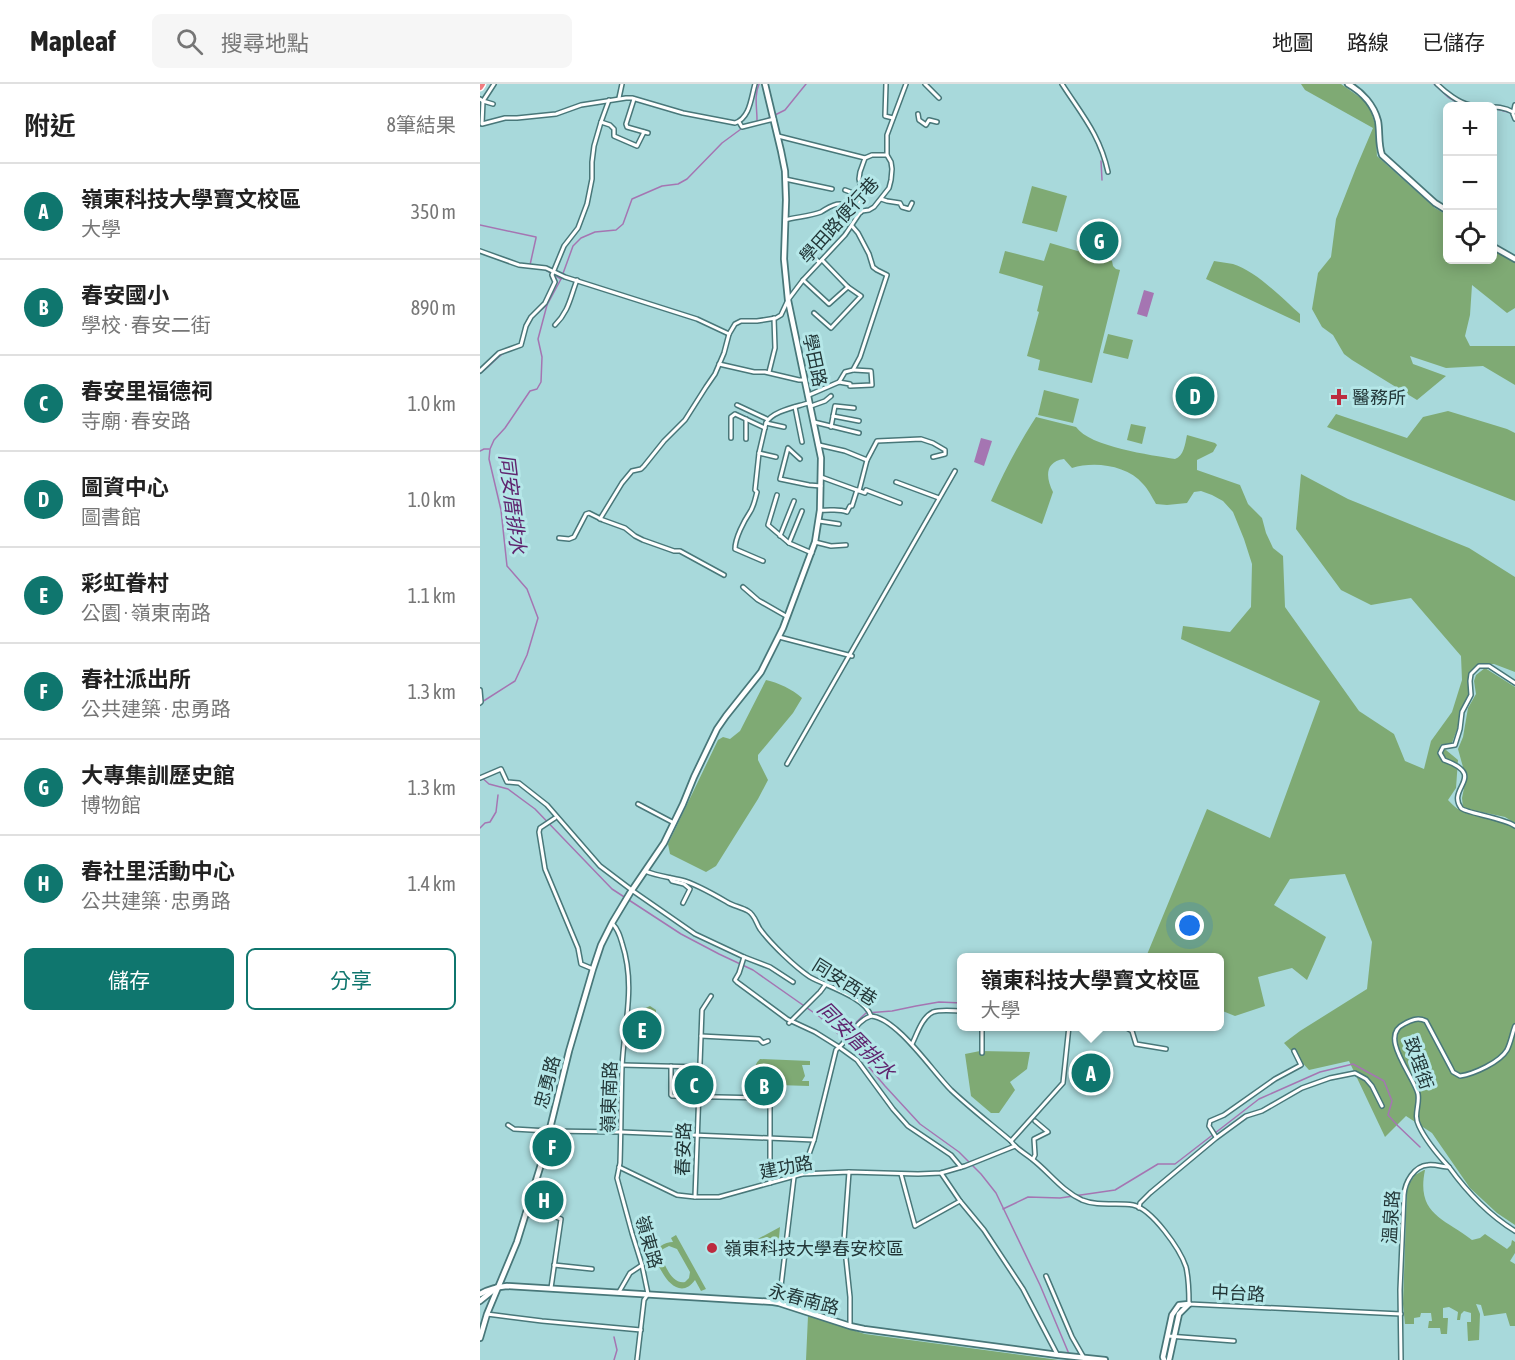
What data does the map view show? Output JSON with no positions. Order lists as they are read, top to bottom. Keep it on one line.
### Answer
{"streets":{"main road":["學田路","忠勇路","永春南路"],"street":["學田路便行巷","同安西巷","致理街","嶺東南路","春安路","建功路","溫泉路","嶺東路","中台路"]},"crossings":[["學田路便行巷","學田路"],["同安西巷","建功路"],["致理街","溫泉路"],["忠勇路","嶺東南路"],["忠勇路","永春南路"],["嶺東南路","建功路"],["嶺東南路","嶺東路"],["春安路","建功路"],["建功路","嶺東路"],["溫泉路","中台路"],["嶺東路","永春南路"]],"water":["同安厝排水"],"places":{"health":["醫務所"],"other":["嶺東科技大學春安校區"]},"page":{"header":"Mapleaf","search":"搜尋地點","nav":["地圖","路線","已儲存"],"heading":["附近","8筆結果"],"map_buttons":["+","−"],"list":[{"mark":"A","name":"嶺東科技大學寶文校區","note":"大學","value":"350 m"},{"mark":"B","name":"春安國小","note":"學校 · 春安二街","value":"890 m"},{"mark":"C","name":"春安里福德祠","note":"寺廟 · 春安路","value":"1.0 km"},{"mark":"D","name":"圖資中心","note":"圖書館","value":"1.0 km"},{"mark":"E","name":"彩虹眷村","note":"公園 · 嶺東南路","value":"1.1 km"},{"mark":"F","name":"春社派出所","note":"公共建築 · 忠勇路","value":"1.3 km"},{"mark":"G","name":"大專集訓歷史館","note":"博物館","value":"1.3 km"},{"mark":"H","name":"春社里活動中心","note":"公共建築 · 忠勇路","value":"1.4 km"}],"pins":["G","D","E","A","C","B","F","H"],"buttons":["儲存","分享"],"popup":["嶺東科技大學寶文校區","大學"]}}
